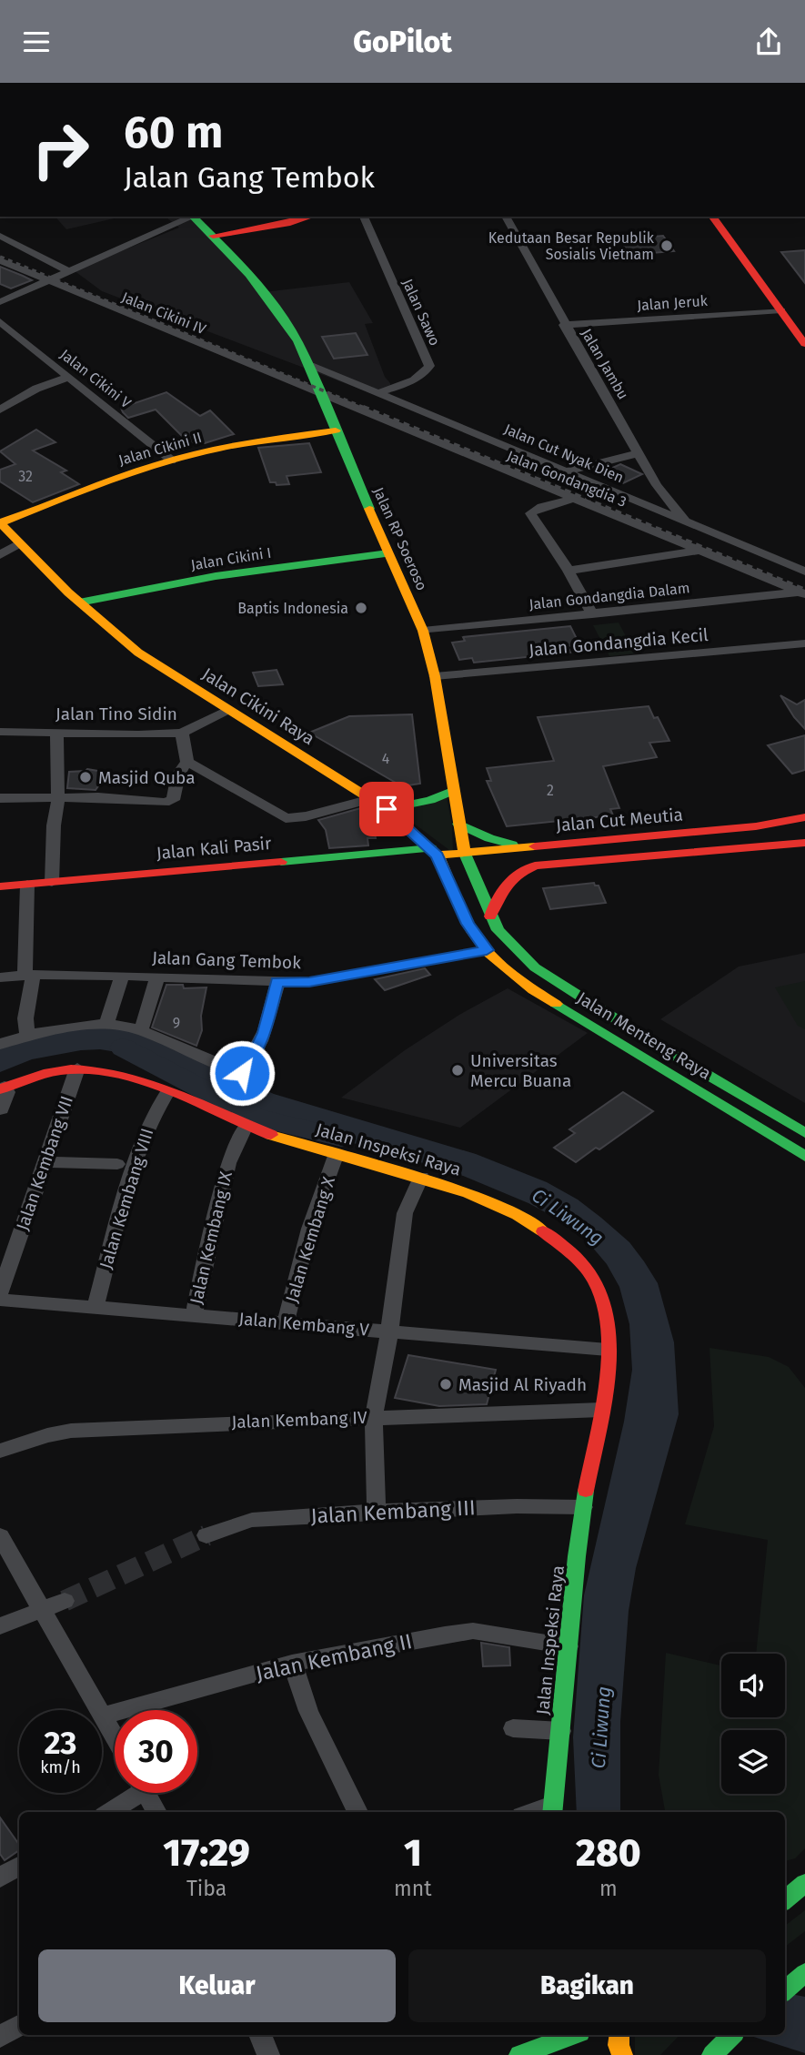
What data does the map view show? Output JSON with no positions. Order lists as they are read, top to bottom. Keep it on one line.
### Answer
{"streets":{"main road":["Jalan Cikini II","Jalan RP Soeroso","Jalan Cikini I","Jalan Cikini Raya","Jalan Cut Meutia","Jalan Kali Pasir","Jalan Menteng Raya","Jalan Inspeksi Raya"],"street":["Jalan Jeruk","Jalan Sawo","Jalan Cikini IV","Jalan Jambu","Jalan Cikini V","Jalan Cut Nyak Dien","Jalan Gondangdia 3","Jalan Gondangdia Dalam","Jalan Gondangdia Kecil","Jalan Tino Sidin","Jalan Gang Tembok","Jalan Kembang VII","Jalan Kembang VIII","Jalan Kembang IX","Jalan Kembang X","Jalan Kembang V","Jalan Kembang IV","Jalan Kembang III","Jalan Kembang II"]},"crossings":[["Jalan Jeruk","Jalan Jambu"],["Jalan Sawo","Jalan Cut Nyak Dien"],["Jalan Cikini IV","Jalan Gondangdia 3"],["Jalan Cikini IV","Jalan RP Soeroso"],["Jalan Jambu","Jalan Cut Nyak Dien"],["Jalan Cikini V","Jalan Cikini II"],["Jalan Cikini II","Jalan RP Soeroso"],["Jalan Cikini II","Jalan Cikini Raya"],["Jalan Cut Nyak Dien","Jalan RP Soeroso"],["Jalan Gondangdia 3","Jalan RP Soeroso"],["Jalan Gondangdia 3","Jalan Gondangdia Dalam"],["Jalan RP Soeroso","Jalan Cikini I"],["Jalan RP Soeroso","Jalan Gondangdia Dalam"],["Jalan RP Soeroso","Jalan Gondangdia Kecil"],["Jalan RP Soeroso","Jalan Cut Meutia"],["Jalan RP Soeroso","Jalan Menteng Raya"],["Jalan Cikini I","Jalan Cikini Raya"],["Jalan Cikini Raya","Jalan Tino Sidin"],["Jalan Cikini Raya","Jalan Cut Meutia"],["Jalan Cikini Raya","Jalan Kali Pasir"],["Jalan Cikini Raya","Jalan Menteng Raya"],["Jalan Cut Meutia","Jalan Kali Pasir"],["Jalan Gang Tembok","Jalan Menteng Raya"],["Jalan Inspeksi Raya","Jalan Kembang VII"],["Jalan Inspeksi Raya","Jalan Kembang VIII"],["Jalan Inspeksi Raya","Jalan Kembang IX"],["Jalan Inspeksi Raya","Jalan Kembang X"],["Jalan Inspeksi Raya","Jalan Kembang V"],["Jalan Inspeksi Raya","Jalan Kembang IV"],["Jalan Inspeksi Raya","Jalan Kembang III"],["Jalan Inspeksi Raya","Jalan Kembang II"],["Jalan Kembang VIII","Jalan Kembang V"],["Jalan Kembang IX","Jalan Kembang V"],["Jalan Kembang X","Jalan Kembang V"]],"water":["Ci Liwung"],"places":["Kedutaan Besar Republik Sosialis Vietnam","Baptis Indonesia","Masjid Quba","Universitas Mercu Buana","Masjid Al Riyadh"],"house_numbers":["32","4","2","9"],"page":{"header":"GoPilot","turn":["60 m","Jalan Gang Tembok"],"speed":"23 km/h","limit":"30","eta":["17:29","Tiba","1","mnt","280","m"],"buttons":["Keluar","Bagikan"]}}
